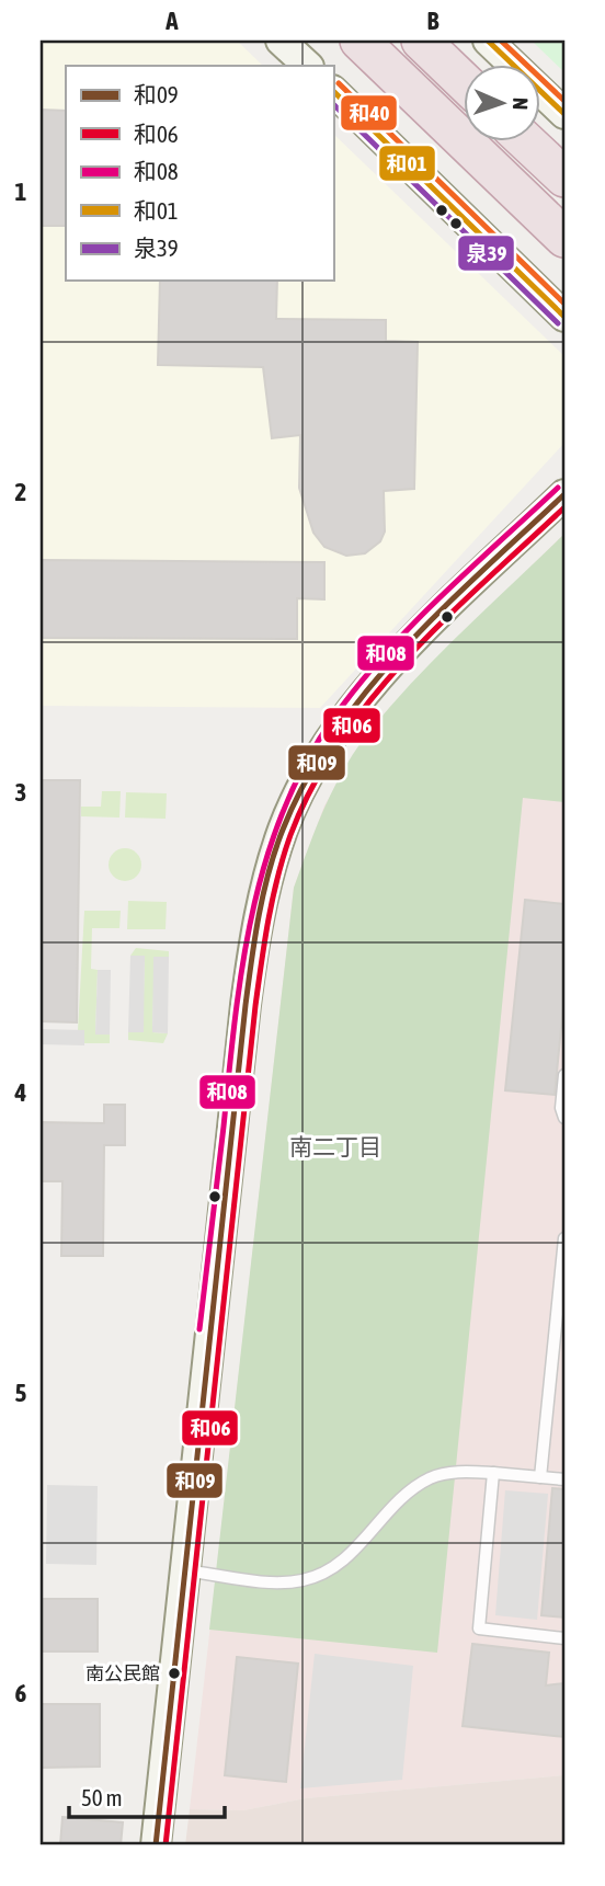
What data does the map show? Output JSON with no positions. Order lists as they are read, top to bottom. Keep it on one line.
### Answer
{"districts":["南二丁目"],"places":["南公民館"],"lines":["transit line 和01","transit line 和40","transit line 泉39","transit line 和08","transit line 和09","transit line 和06"],"legend":["和09","和06","和08","和01","泉39"],"scale_bar":"50 m","north":"right","grid":{"columns":["A","B"],"rows":["1","2","3","4","5","6"]}}
